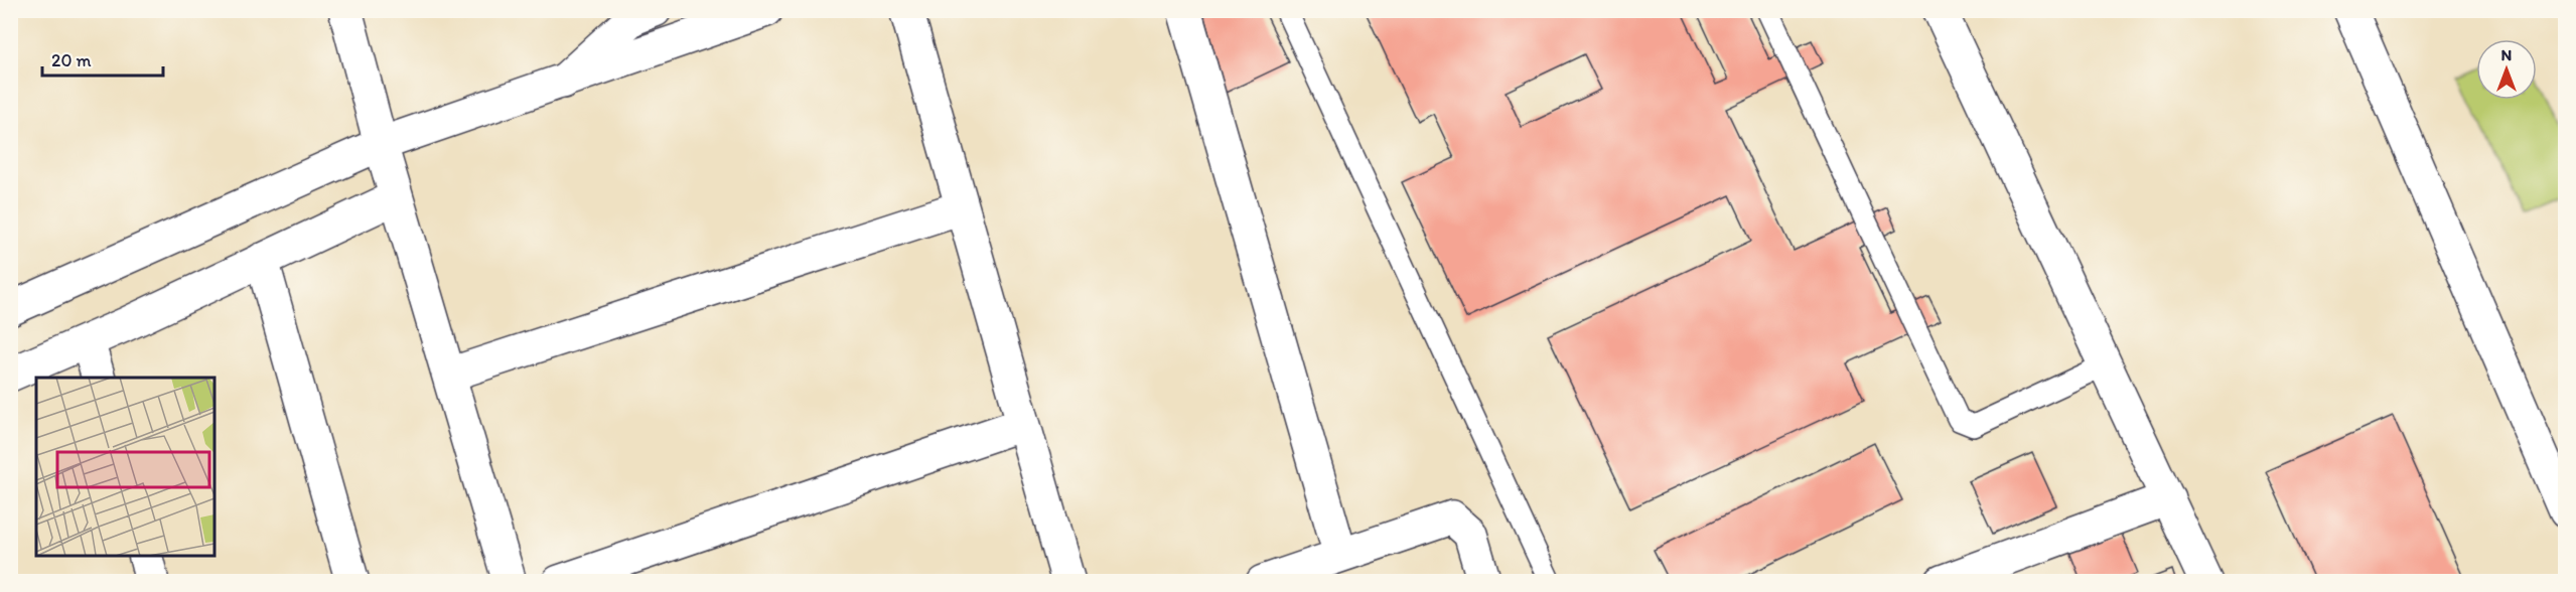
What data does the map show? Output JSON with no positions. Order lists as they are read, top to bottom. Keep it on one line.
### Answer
{"scale_bar":"20 m","north":"top"}
